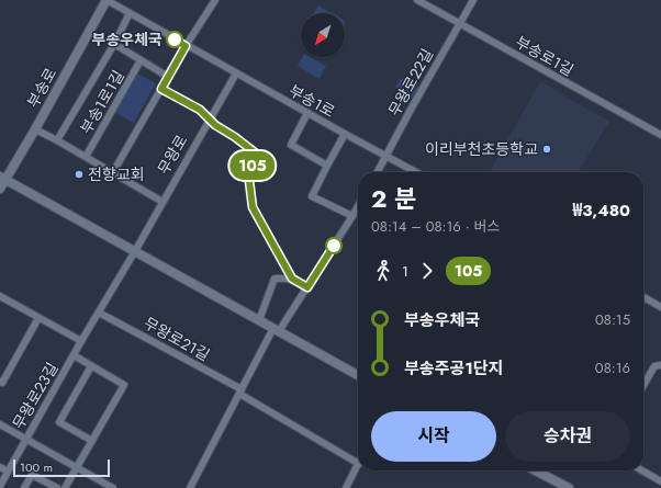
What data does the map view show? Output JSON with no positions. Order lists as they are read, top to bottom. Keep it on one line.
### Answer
{"streets":{"street":["부송로1길","무왕로22길","부송로","부송1로","부송1로1길","무왕로","무왕로21길","무왕로23길"]},"crossings":[["부송로1길","무왕로22길"],["무왕로22길","부송1로"],["부송로","부송1로"],["부송1로","부송1로1길"],["부송1로","무왕로"],["부송1로1길","무왕로"],["무왕로","무왕로23길"],["무왕로21길","무왕로23길"]],"places":["부송우체국","이리부천초등학교","전향교회"],"lines":["bus line 105"],"scale_bar":"100 m","north":"bottom left","page":{"on_map":"105","heading":["2 분","08:14 – 08:16 · 버스","₩3,480"],"legs":["1","105"],"list":[{"name":"부송우체국","value":"08:15"},{"name":"부송주공1단지","value":"08:16"}],"buttons":["시작","승차권"],"scale":"100 m"}}
